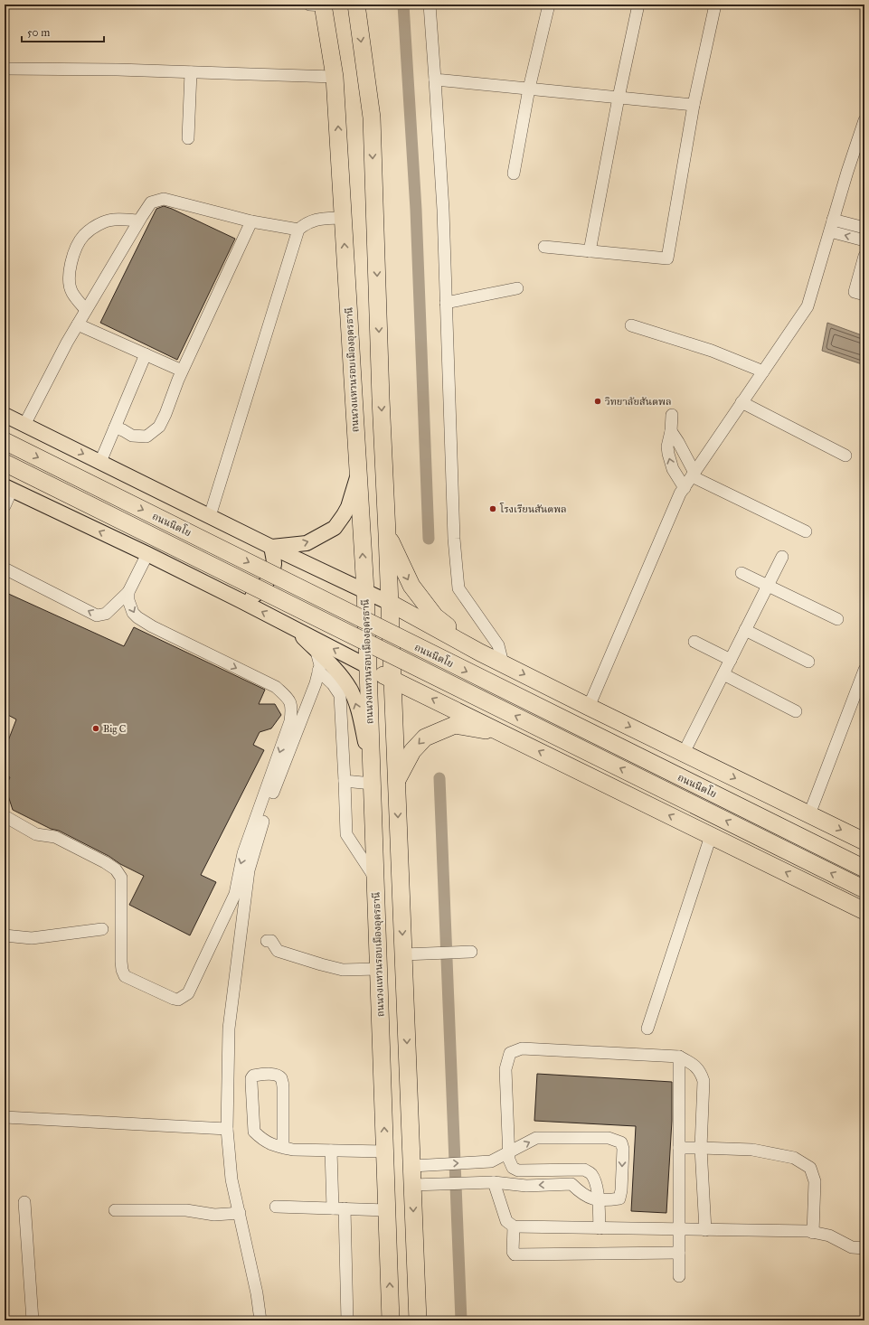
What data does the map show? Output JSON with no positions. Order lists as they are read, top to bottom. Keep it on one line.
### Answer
{"streets":{"highway":["ถนนวงแหวนรอบเมืองอุดรธานี","ถนนนิตโย"]},"places":["วิทยาลัยสันตพล","โรงเรียนสันตพล","Big C"],"scale_bar":"50 m"}
